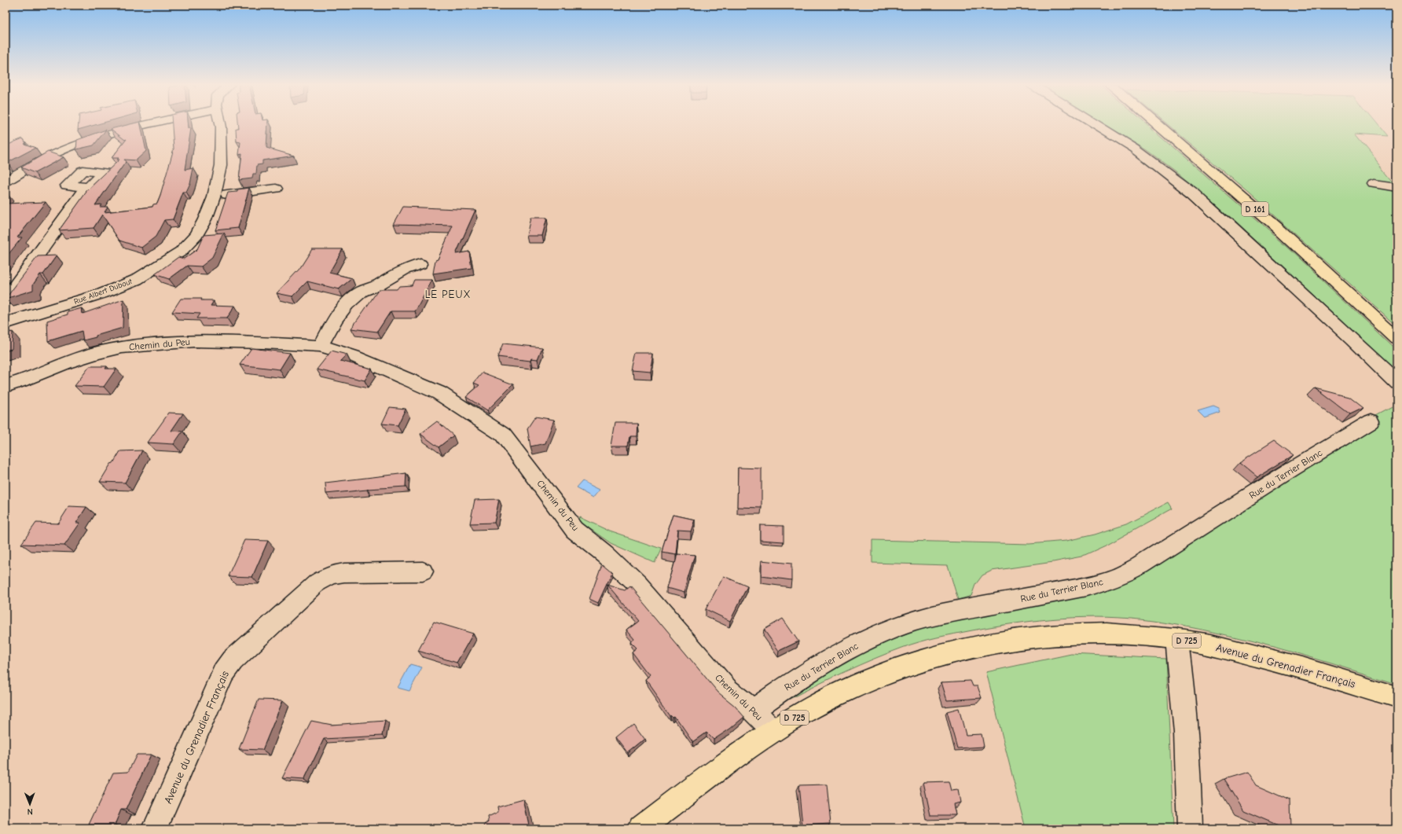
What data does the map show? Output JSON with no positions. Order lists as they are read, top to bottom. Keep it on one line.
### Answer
{"streets":{"main road":["D 161","D 725","Avenue du Grenadier Français"],"street":["Rue Albert Dubout","Chemin du Peu","Rue du Terrier Blanc"]},"crossings":[["Chemin du Peu","Rue du Terrier Blanc"],["Chemin du Peu","Avenue du Grenadier Français"]],"districts":["LE PEUX"],"north":"bottom"}
